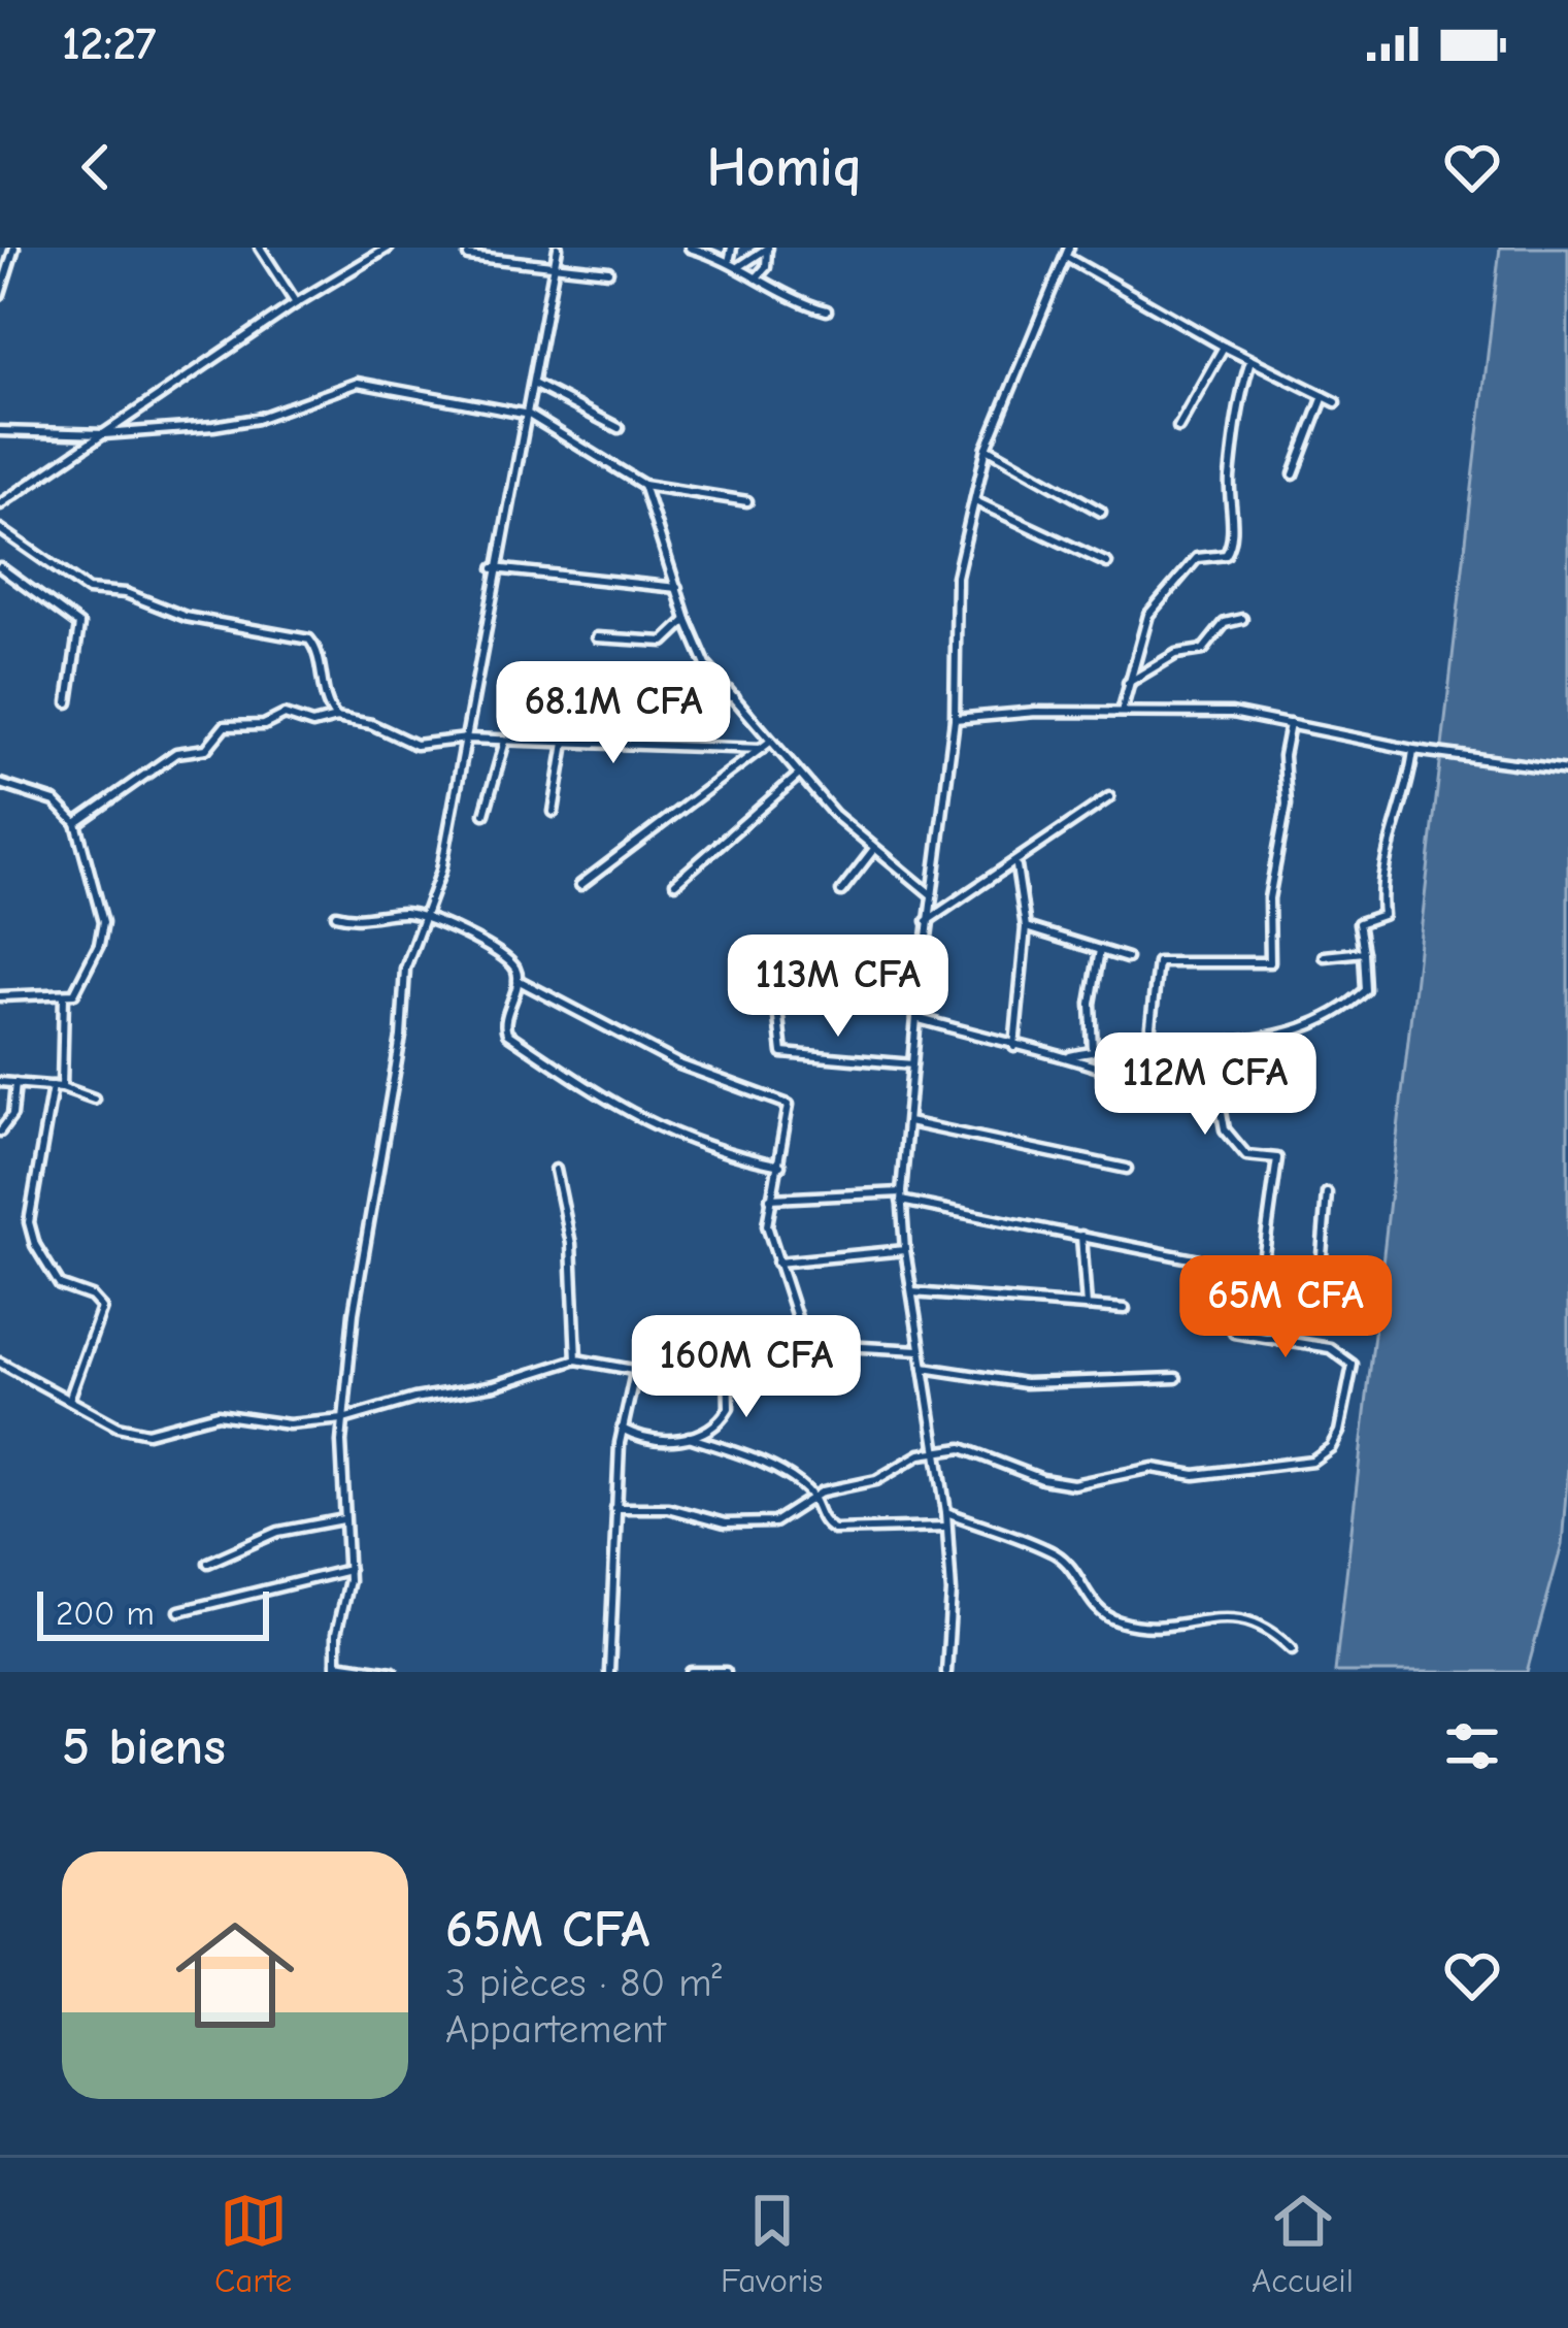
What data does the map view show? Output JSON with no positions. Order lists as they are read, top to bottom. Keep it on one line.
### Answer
{"scale_bar":"200 m","page":{"status":"12:27","header":"Homiq","price":["68.1M CFA","113M CFA","112M CFA","65M CFA","160M CFA"],"scale":"200 m","heading":"5 biens","list":[{"name":"65M CFA","note":"3 pièces · 80 m² · Appartement"}],"tabs":["Carte","Favoris","Accueil"]}}
